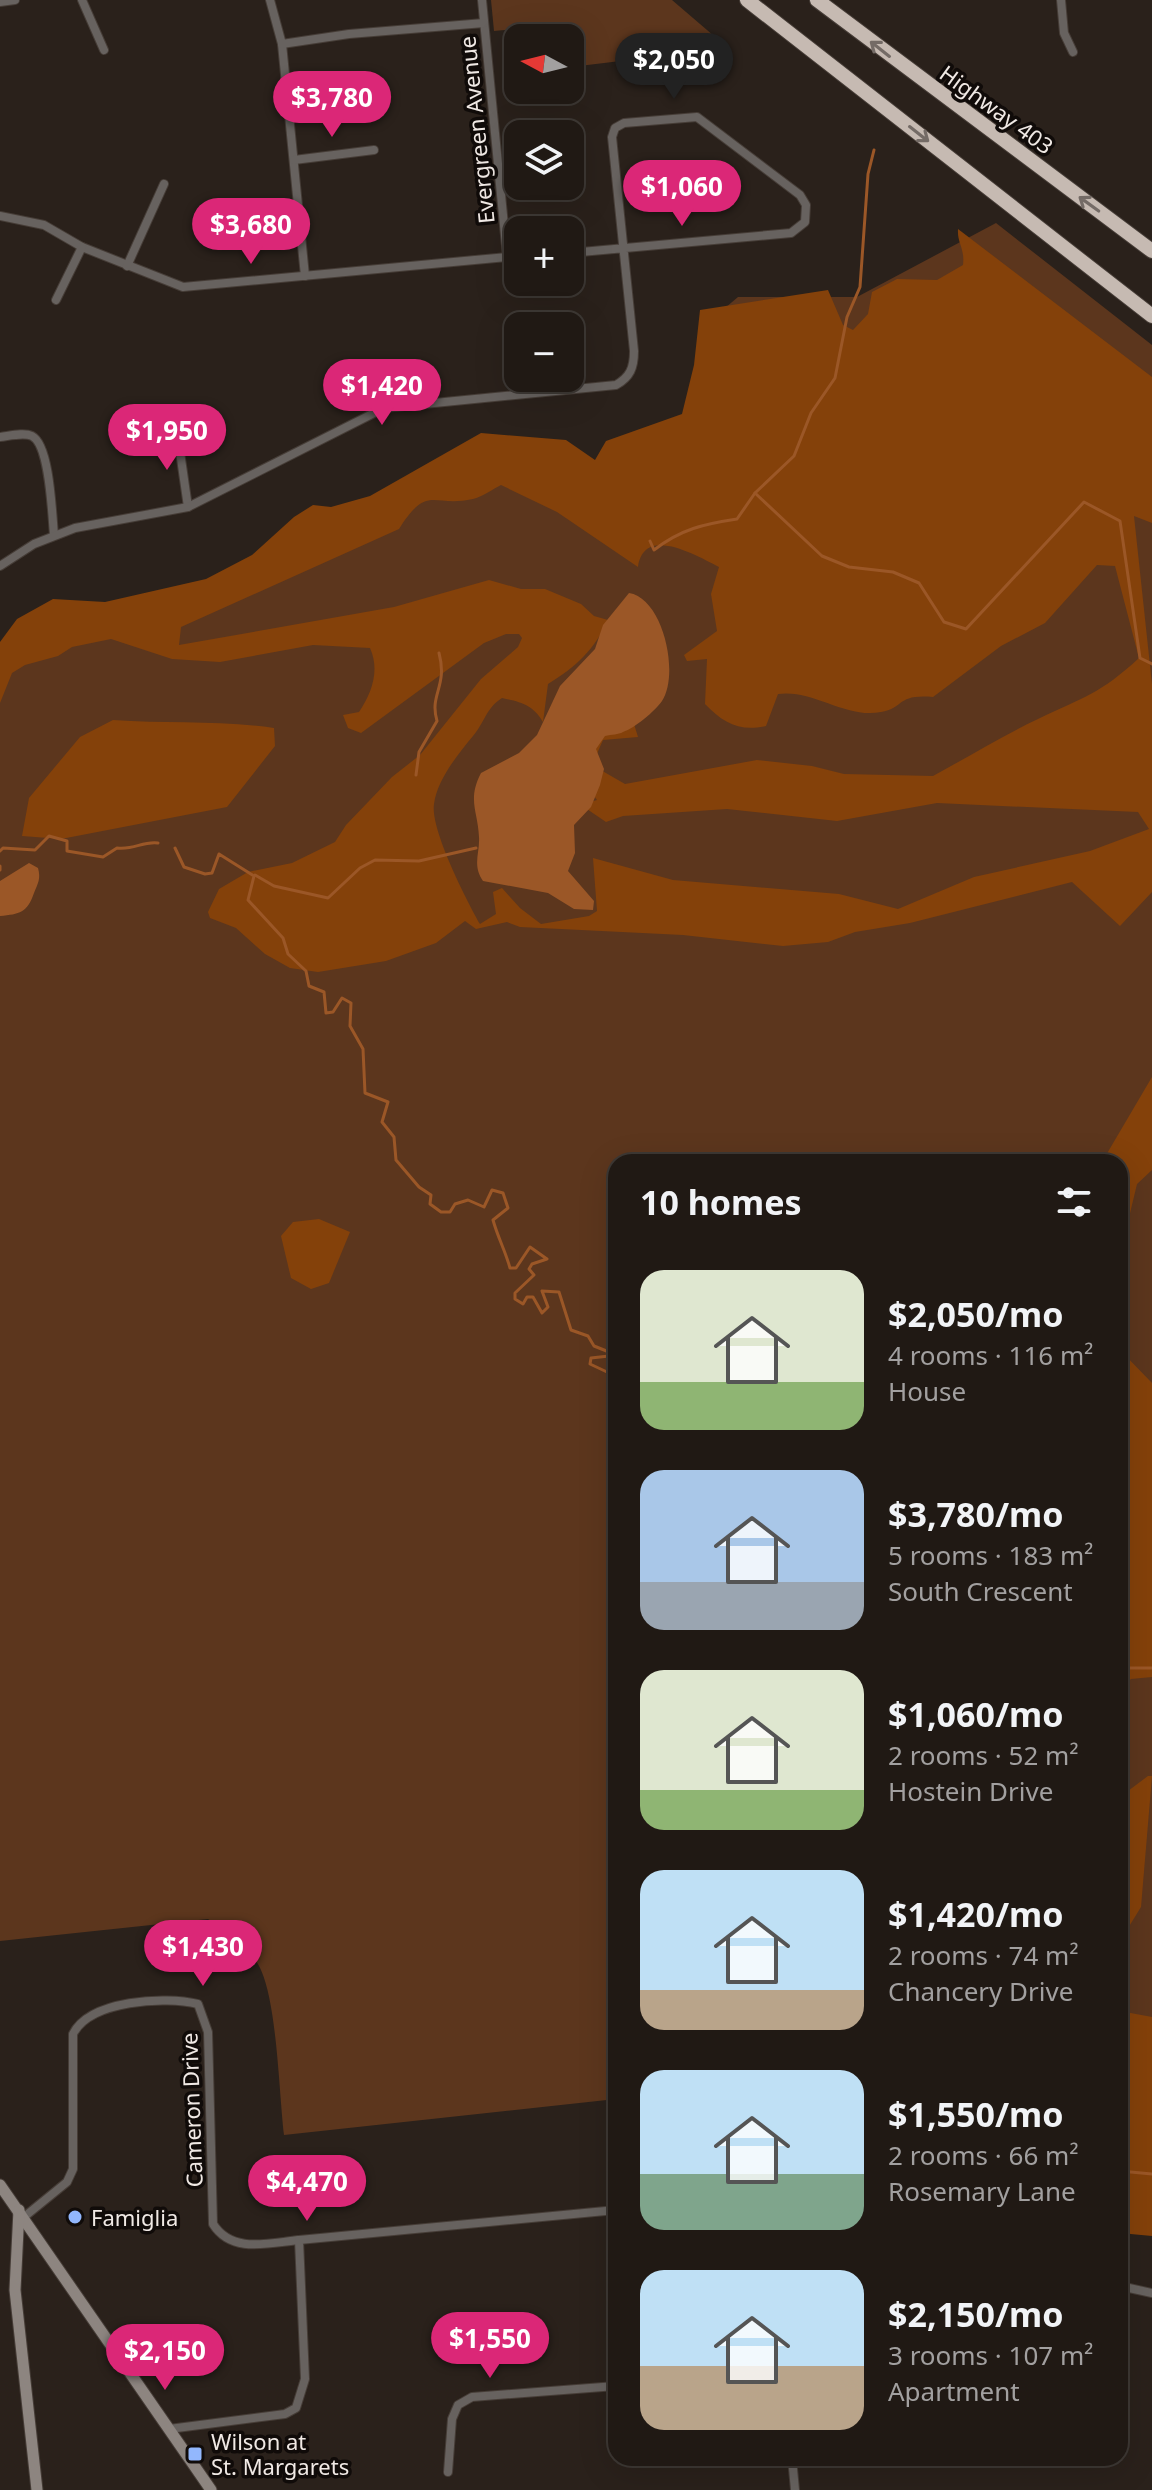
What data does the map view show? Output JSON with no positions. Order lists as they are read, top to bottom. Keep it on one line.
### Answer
{"streets":{"highway":["Highway 403"],"street":["Evergreen Avenue","Cameron Drive"]},"places":{"other":["Famiglia"],"transit":["Wilson at St. Margarets"]},"north":"left","page":{"map_buttons":["+","−"],"price":["$2,050","$3,780","$1,060","$3,680","$1,420","$1,950","$1,430","$4,470","$1,550","$2,150"],"heading":"10 homes","list":[{"name":"$2,050/mo","note":"4 rooms · 116 m² · House"},{"name":"$3,780/mo","note":"5 rooms · 183 m² · South Crescent"},{"name":"$1,060/mo","note":"2 rooms · 52 m² · Hostein Drive"},{"name":"$1,420/mo","note":"2 rooms · 74 m² · Chancery Drive"},{"name":"$1,550/mo","note":"2 rooms · 66 m² · Rosemary Lane"},{"name":"$2,150/mo","note":"3 rooms · 107 m² · Apartment"}]}}
